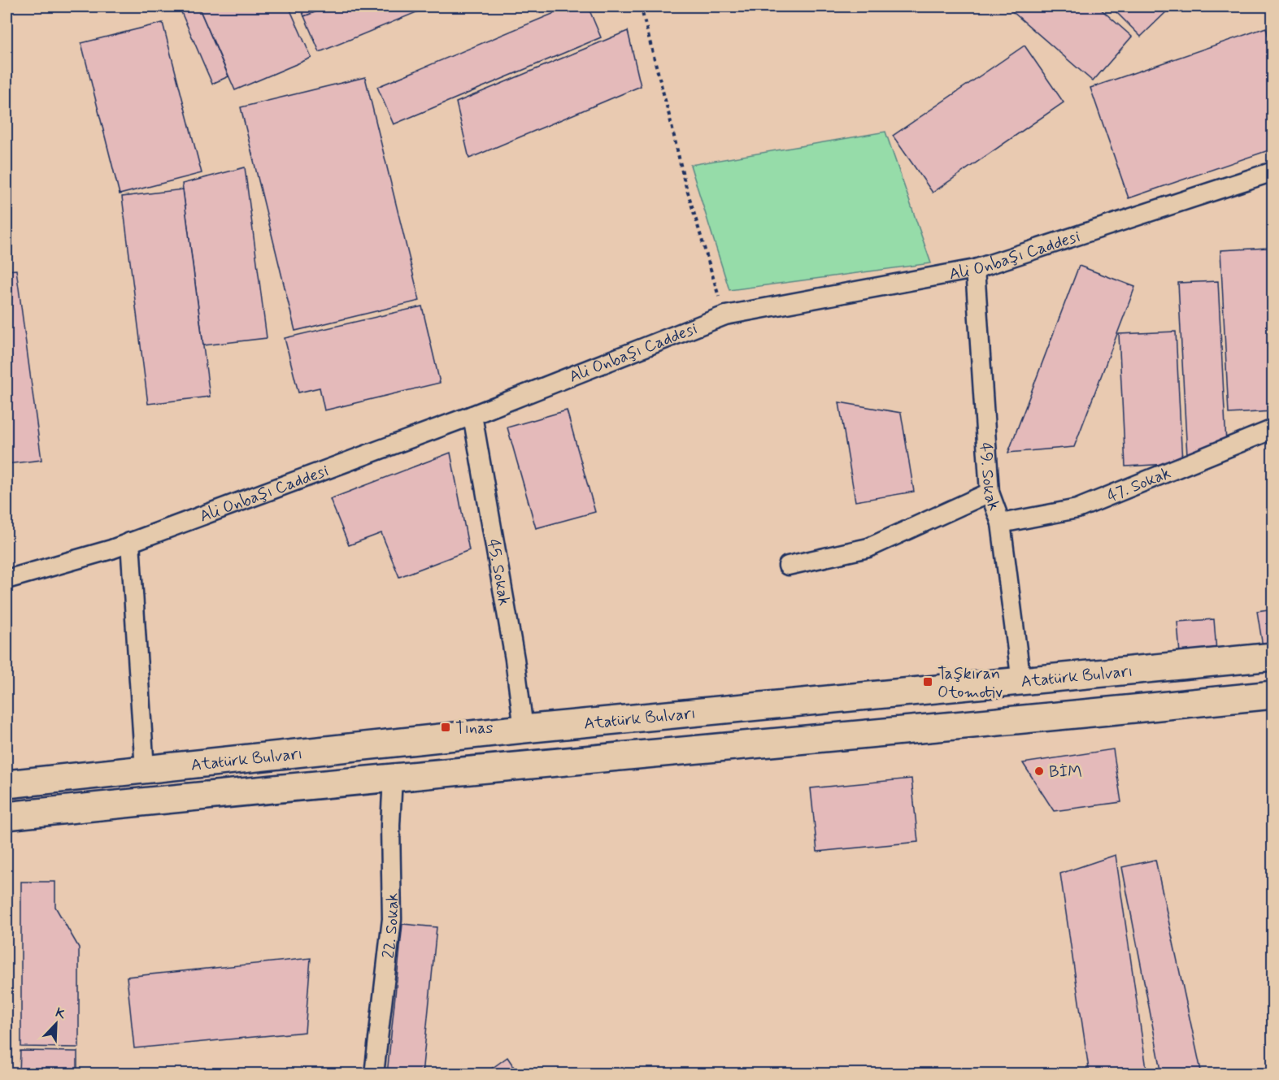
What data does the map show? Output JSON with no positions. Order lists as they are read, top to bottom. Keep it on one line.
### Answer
{"streets":{"main road":["Atatürk Bulvarı"],"street":["Ali Onbaşı Caddesi","49. Sokak","47. Sokak","45. Sokak","22. Sokak"]},"crossings":[["Ali Onbaşı Caddesi","49. Sokak"],["Ali Onbaşı Caddesi","45. Sokak"],["49. Sokak","47. Sokak"],["49. Sokak","Atatürk Bulvarı"],["45. Sokak","Atatürk Bulvarı"],["Atatürk Bulvarı","22. Sokak"]],"places":{"transit":["Taşkıran Otomotiv","Tınas"],"other":["BİM"]},"north":"top right"}
